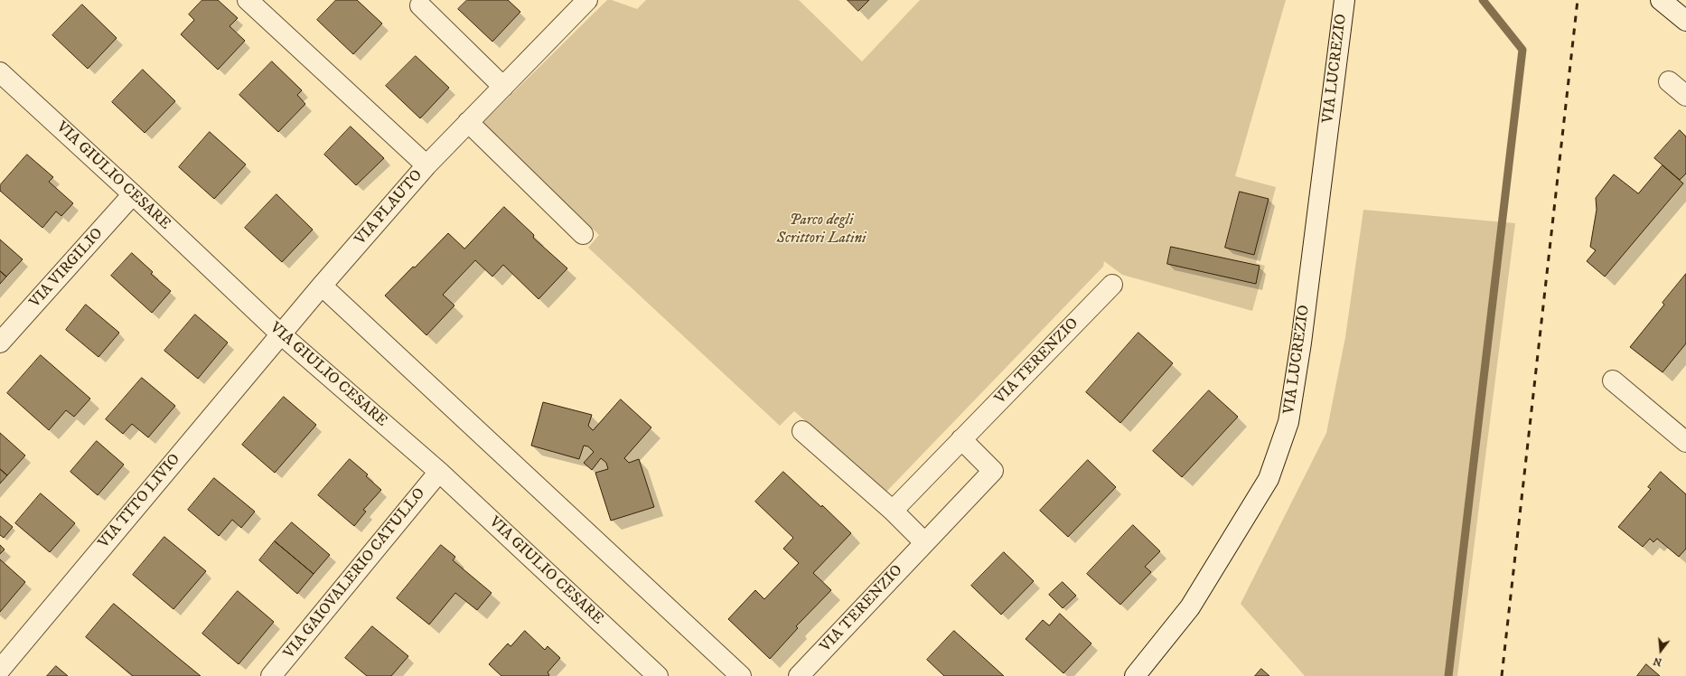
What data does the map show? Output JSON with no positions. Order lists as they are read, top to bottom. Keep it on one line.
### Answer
{"streets":{"street":["VIA LUCREZIO","VIA GIULIO CESARE","VIA PLAUTO","VIA VIRGILIO","VIA TERENZIO","VIA TITO LIVIO","VIA GAIOVALERIO CATULLO"]},"crossings":[["VIA GIULIO CESARE","VIA PLAUTO"],["VIA GIULIO CESARE","VIA VIRGILIO"],["VIA GIULIO CESARE","VIA TITO LIVIO"],["VIA GIULIO CESARE","VIA GAIOVALERIO CATULLO"],["VIA PLAUTO","VIA TITO LIVIO"]],"parks":["Parco degli Scrittori Latini"],"north":"bottom"}
